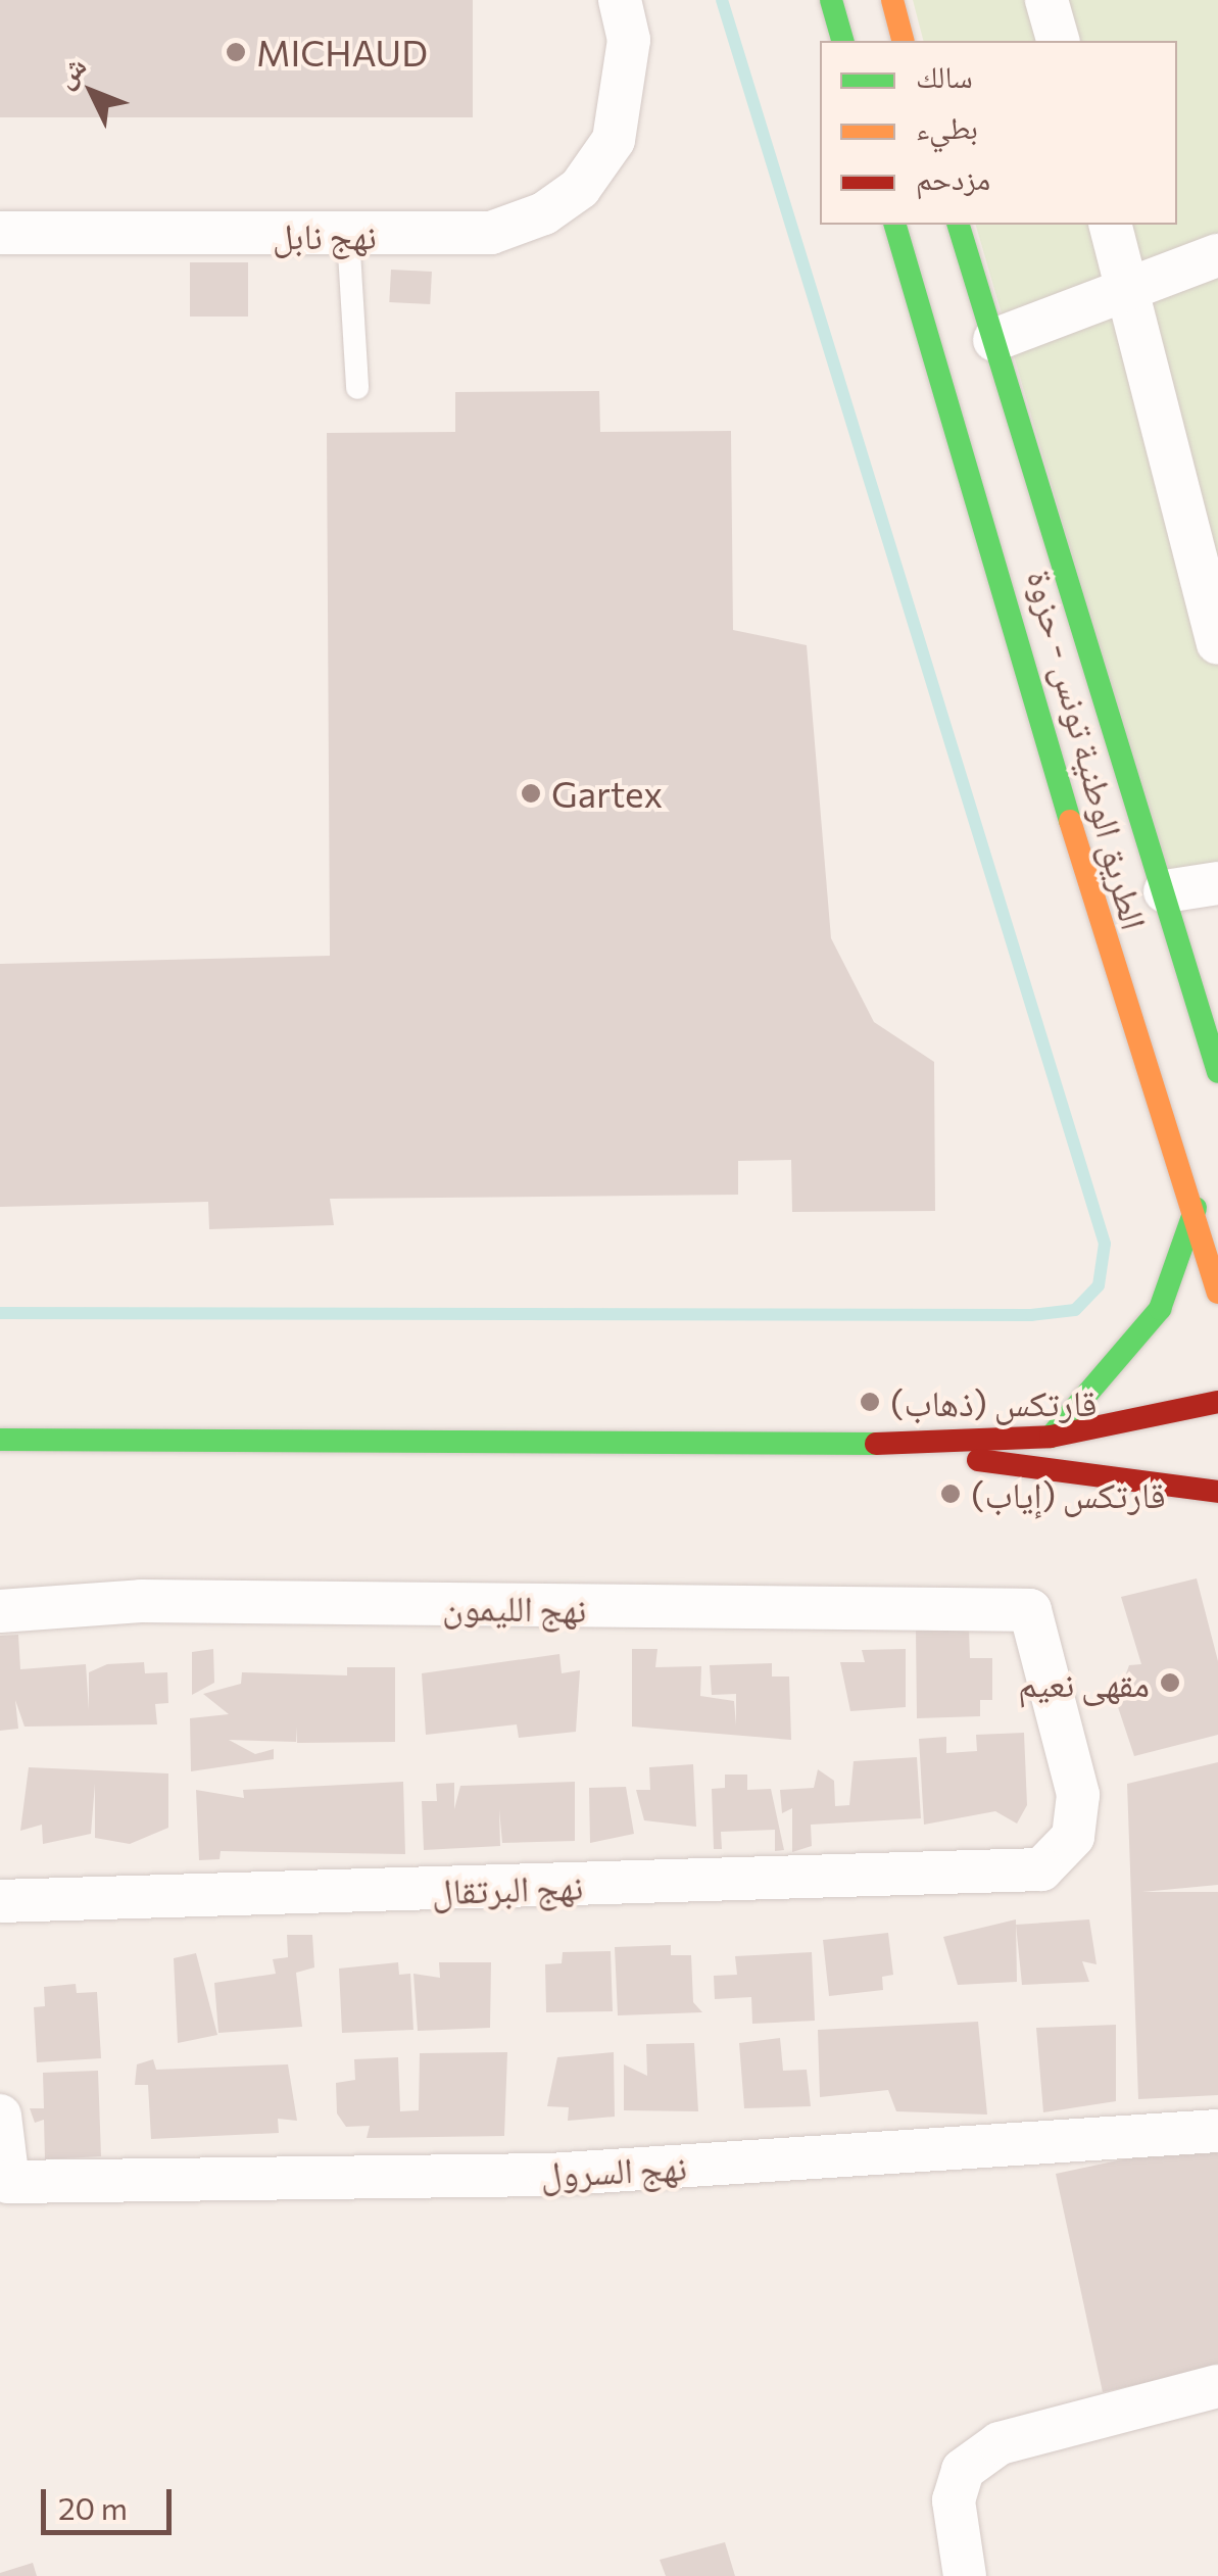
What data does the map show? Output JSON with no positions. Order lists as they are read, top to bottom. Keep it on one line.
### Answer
{"streets":{"main road":["الطريق الوطنية تونس - حزوة"],"street":["نهج نابل","نهج الليمون","نهج البرتقال","نهج السرول"]},"crossings":[["نهج الليمون","نهج البرتقال"]],"places":["MICHAUD","Gartex","قارتكس (ذهاب)","قارتكس (إياب)","مقهى نعيم"],"legend":["سالك","بطيء","مزدحم"],"scale_bar":"20 m","north":"top left"}
